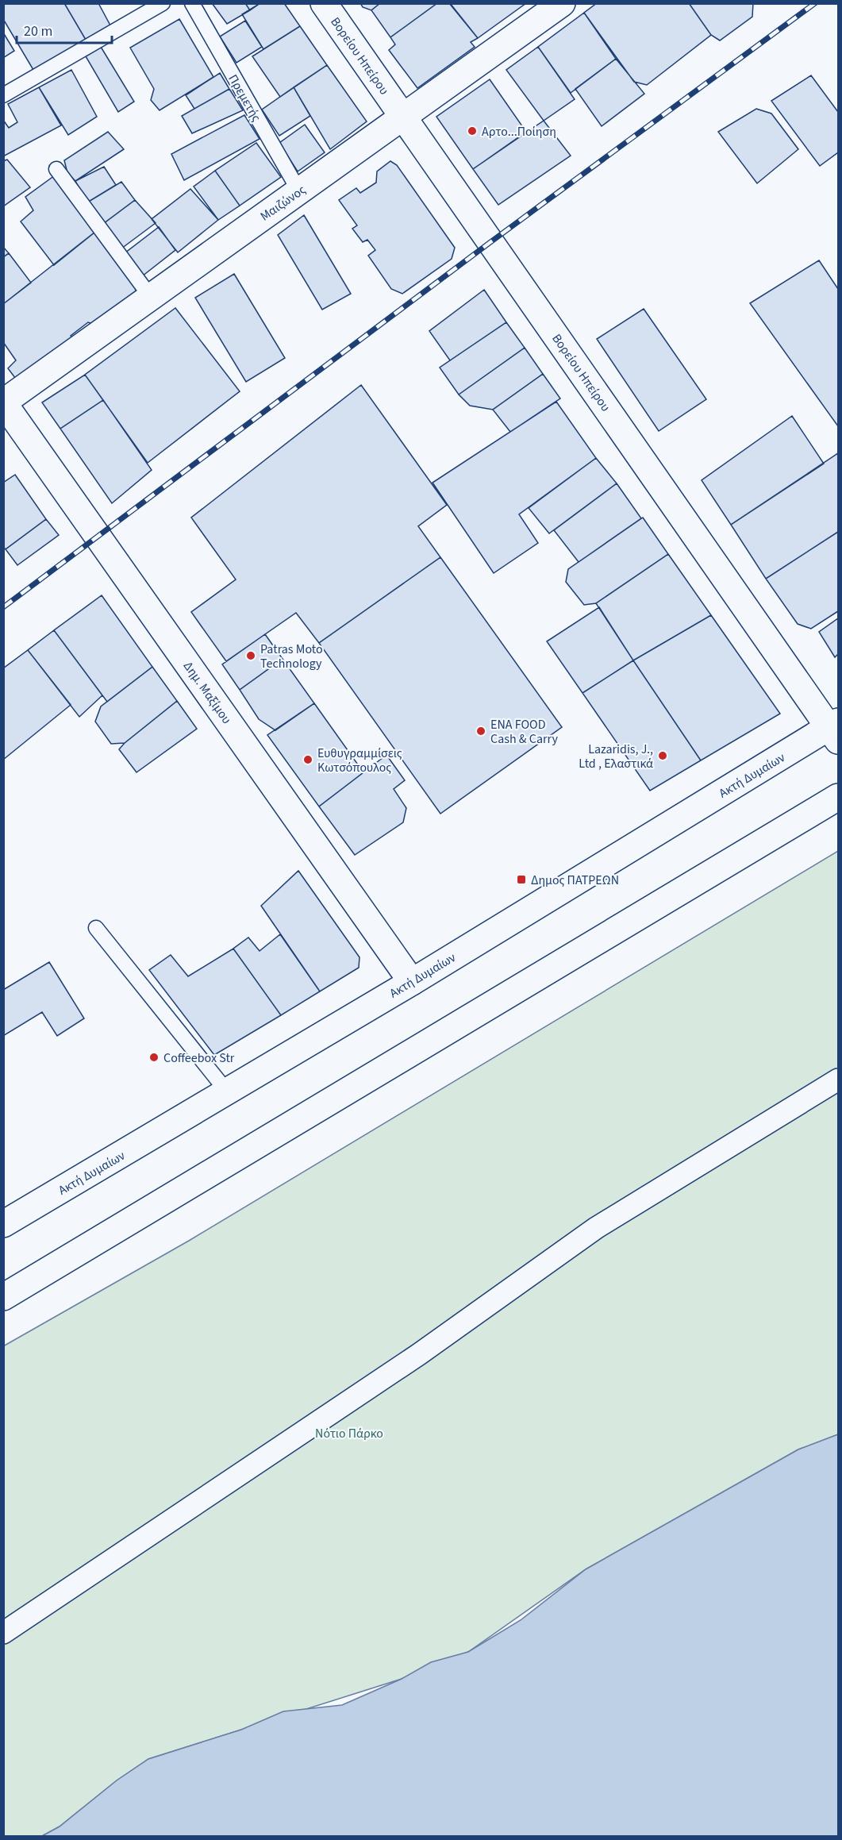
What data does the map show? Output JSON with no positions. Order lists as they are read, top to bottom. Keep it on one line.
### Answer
{"streets":{"main road":["Βορείου Ηπείρου","Μαιζώνος","Δημ. Μαξίμου","Ακτή Δυμαίων"],"lane":["Πρεμετής"]},"crossings":[["Βορείου Ηπείρου","Μαιζώνος"],["Βορείου Ηπείρου","Ακτή Δυμαίων"],["Πρεμετής","Μαιζώνος"],["Μαιζώνος","Δημ. Μαξίμου"],["Δημ. Μαξίμου","Ακτή Δυμαίων"]],"parks":["Νότιο Πάρκο"],"places":{"other":["Αρτο...Ποίηση","Patras Moto Technology","ENA FOOD Cash & Carry","Lazaridis, J., Ltd , Ελαστικά","Ευθυγραμμίσεις Κωτσόπουλος","Coffeebox Str"],"transit":["Δημος ΠΑΤΡΕΩΝ"]},"scale_bar":"20 m"}
